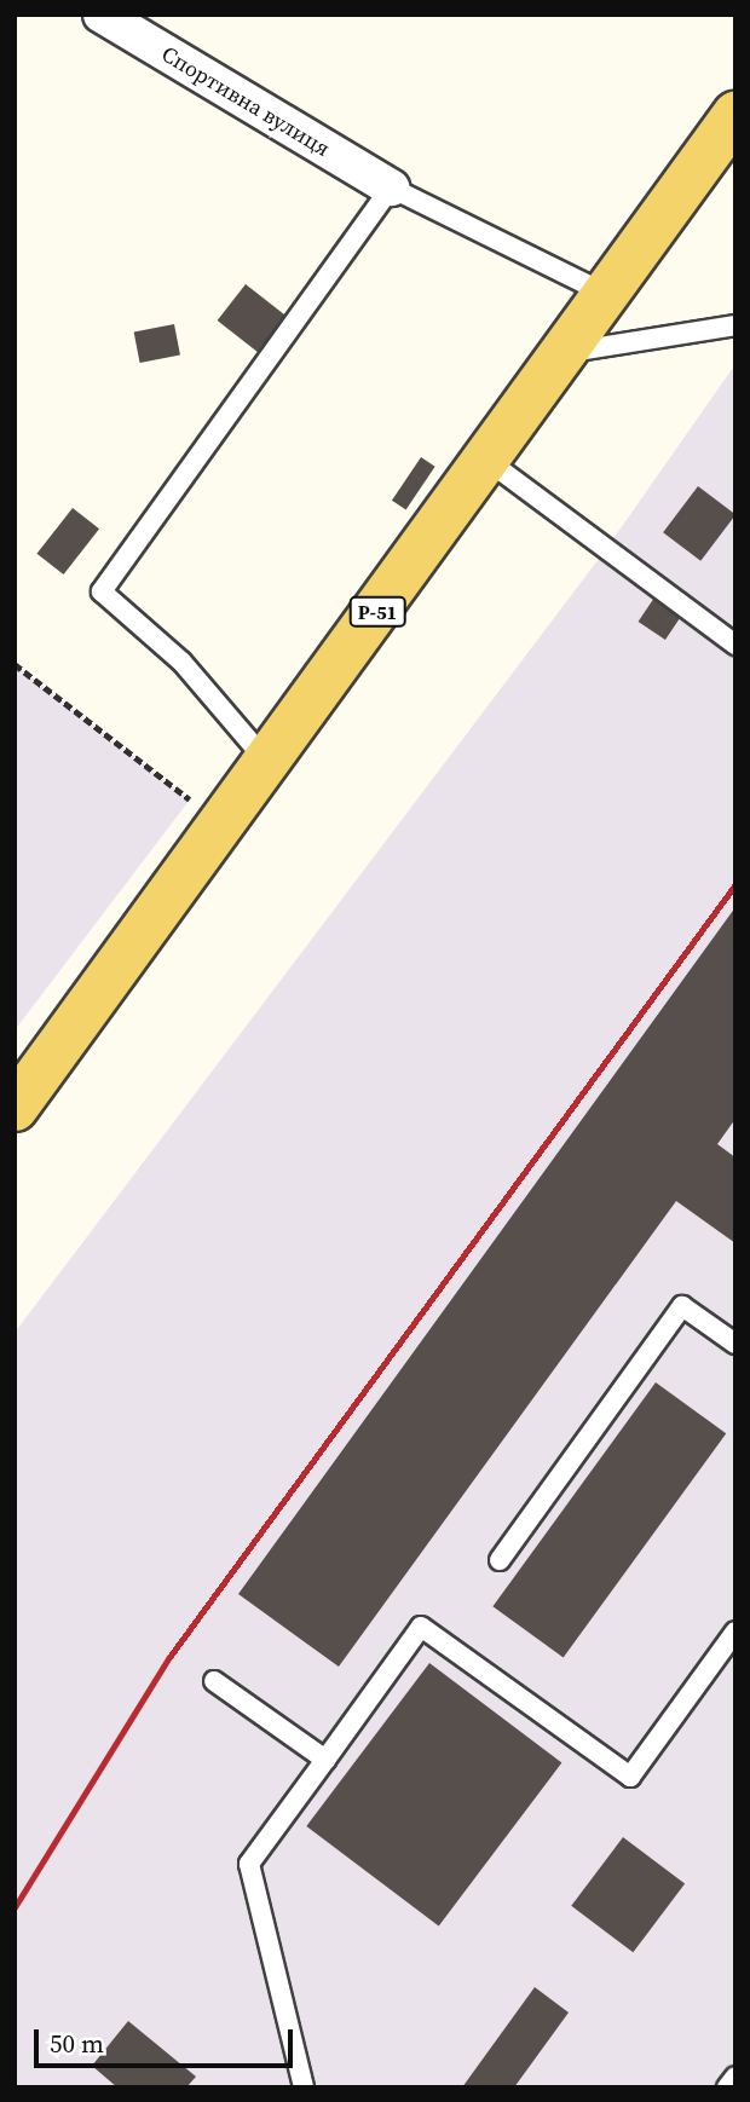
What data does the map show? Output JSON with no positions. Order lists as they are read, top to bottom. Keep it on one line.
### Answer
{"streets":{"main road":["Р-51"],"street":["Спортивна вулиця"]},"scale_bar":"50 m"}
